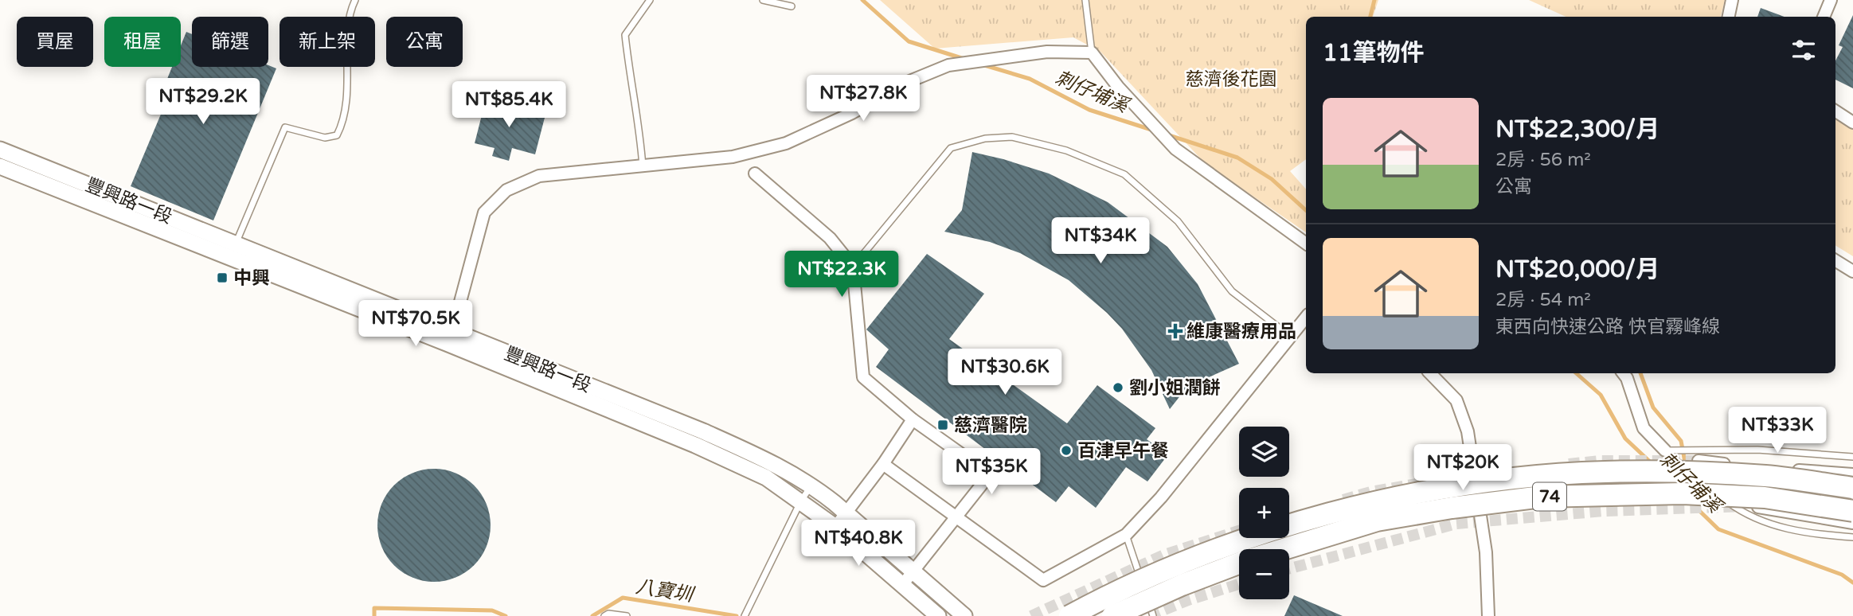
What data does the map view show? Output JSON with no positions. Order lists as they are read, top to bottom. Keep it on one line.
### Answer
{"streets":{"highway":["74"],"street":["豐興路一段"]},"water":["刺仔埔溪","八寶圳"],"parks":["慈濟後花園"],"places":{"transit":["中興","慈濟醫院"],"health":["維康醫療用品"],"other":["劉小姐潤餅","百津早午餐"]},"page":{"chip":["買屋","租屋","篩選","新上架","公寓"],"heading":"11筆物件","price":["NT$27.8K","NT$29.2K","NT$85.4K","NT$34K","NT$22.3K","NT$70.5K","NT$30.6K","NT$33K","NT$20K","NT$35K","NT$40.8K"],"list":[{"name":"NT$22,300/月","note":"2房 · 56 m² · 公寓"},{"name":"NT$20,000/月","note":"2房 · 54 m² · 東西向快速公路 快官霧峰線"}],"map_buttons":["+","−"]}}
